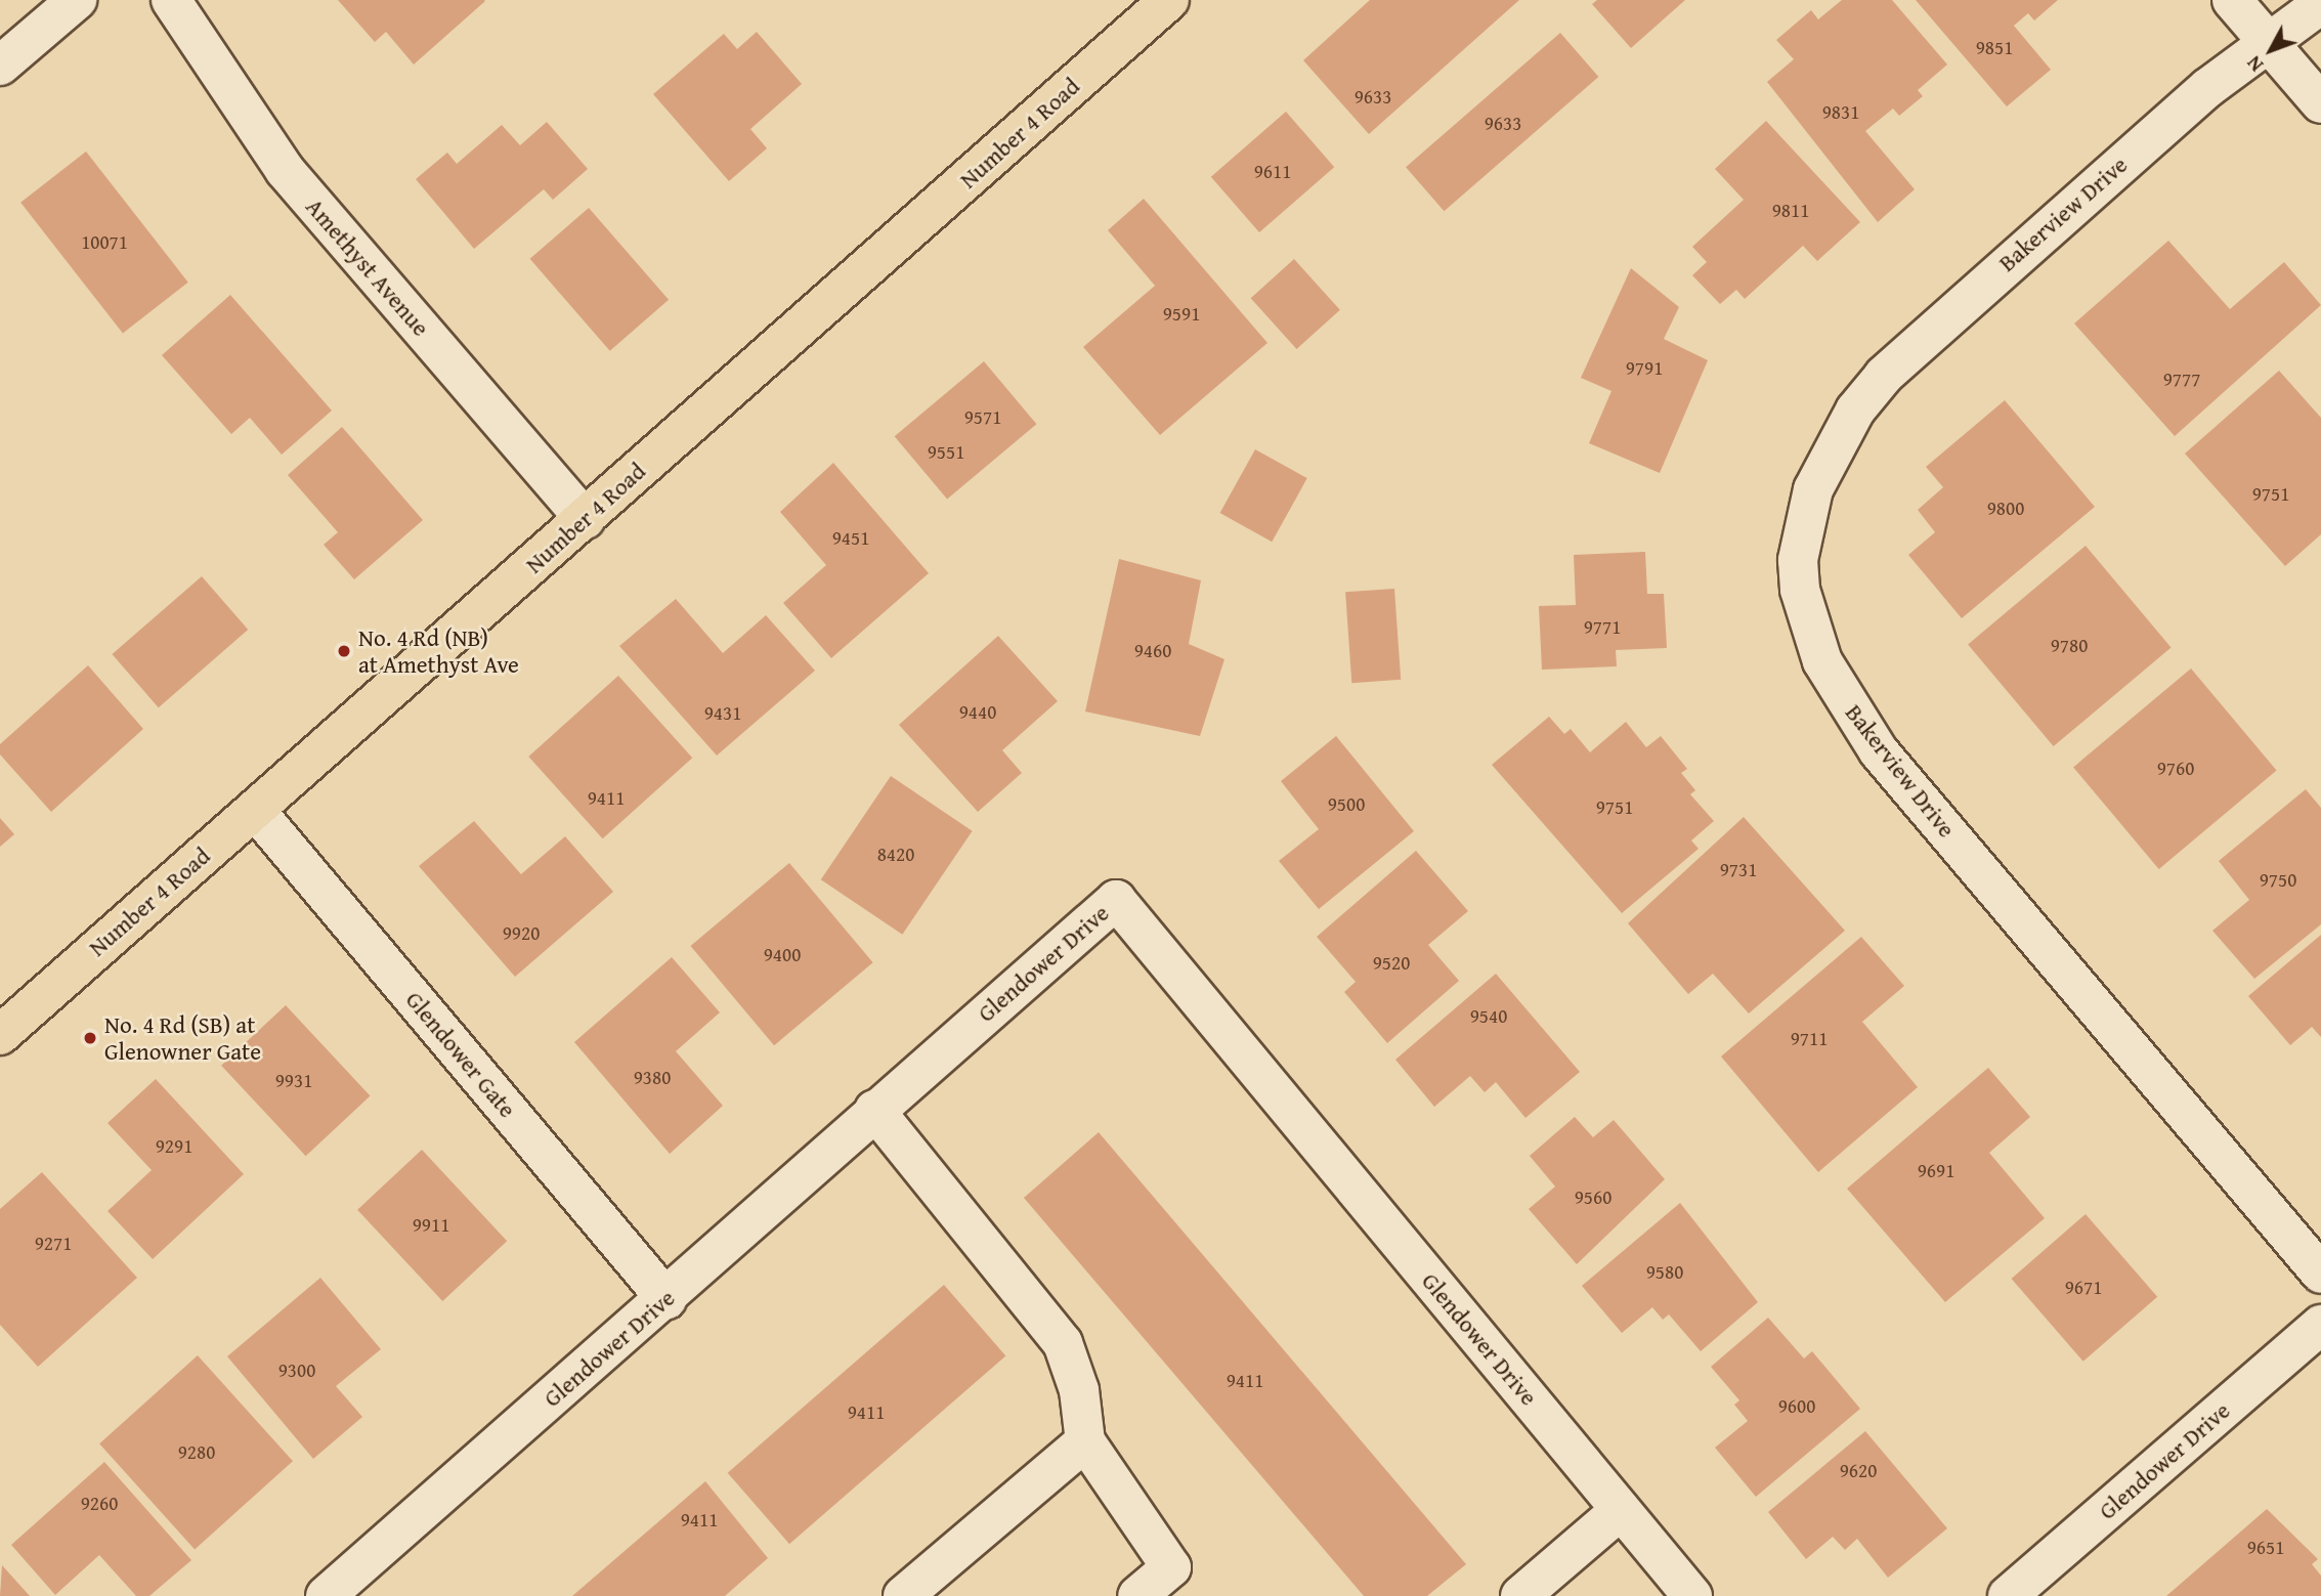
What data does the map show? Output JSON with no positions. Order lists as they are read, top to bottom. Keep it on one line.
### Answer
{"streets":{"main road":["Number 4 Road"],"street":["Bakerview Drive","Amethyst Avenue","Glendower Drive","Glendower Gate"]},"crossings":[["Number 4 Road","Amethyst Avenue"],["Number 4 Road","Glendower Gate"],["Glendower Drive","Glendower Gate"]],"places":["No. 4 Rd (NB) at Amethyst Ave","No. 4 Rd (SB) at Glenowner Gate"],"house_numbers":["9851","9633","9831","9633","9611","9811","10071","9591","9791","9777","9571","9551","9751","9800","9451","9771","9780","9460","9440","9431","9760","9411","9500","9751","8420","9731","9750","9920","9400","9520","9540","9711","9380","9931","9291","9691","9560","9911","9271","9580","9671","9300","9411","9600","9411","9280","9620","9260","9411","9651"],"north":"bottom left"}
